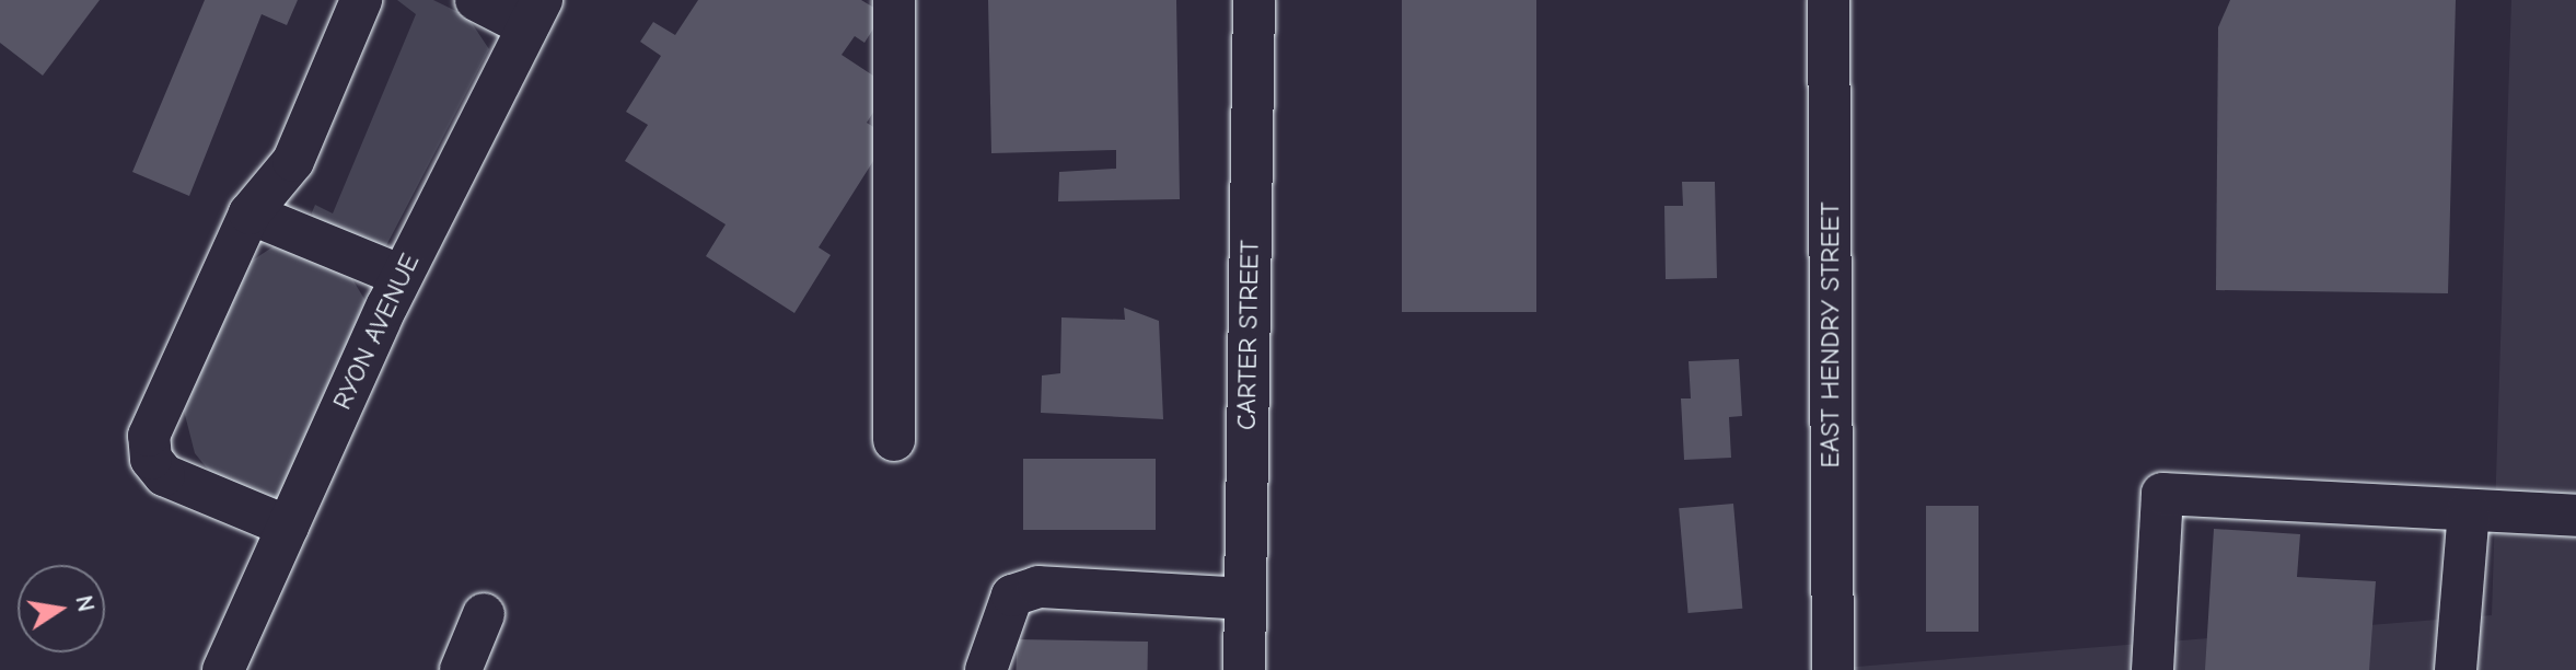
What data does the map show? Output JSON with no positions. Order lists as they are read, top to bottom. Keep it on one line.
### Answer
{"streets":{"street":["RYON AVENUE","CARTER STREET","EAST HENDRY STREET"]},"north":"right"}
